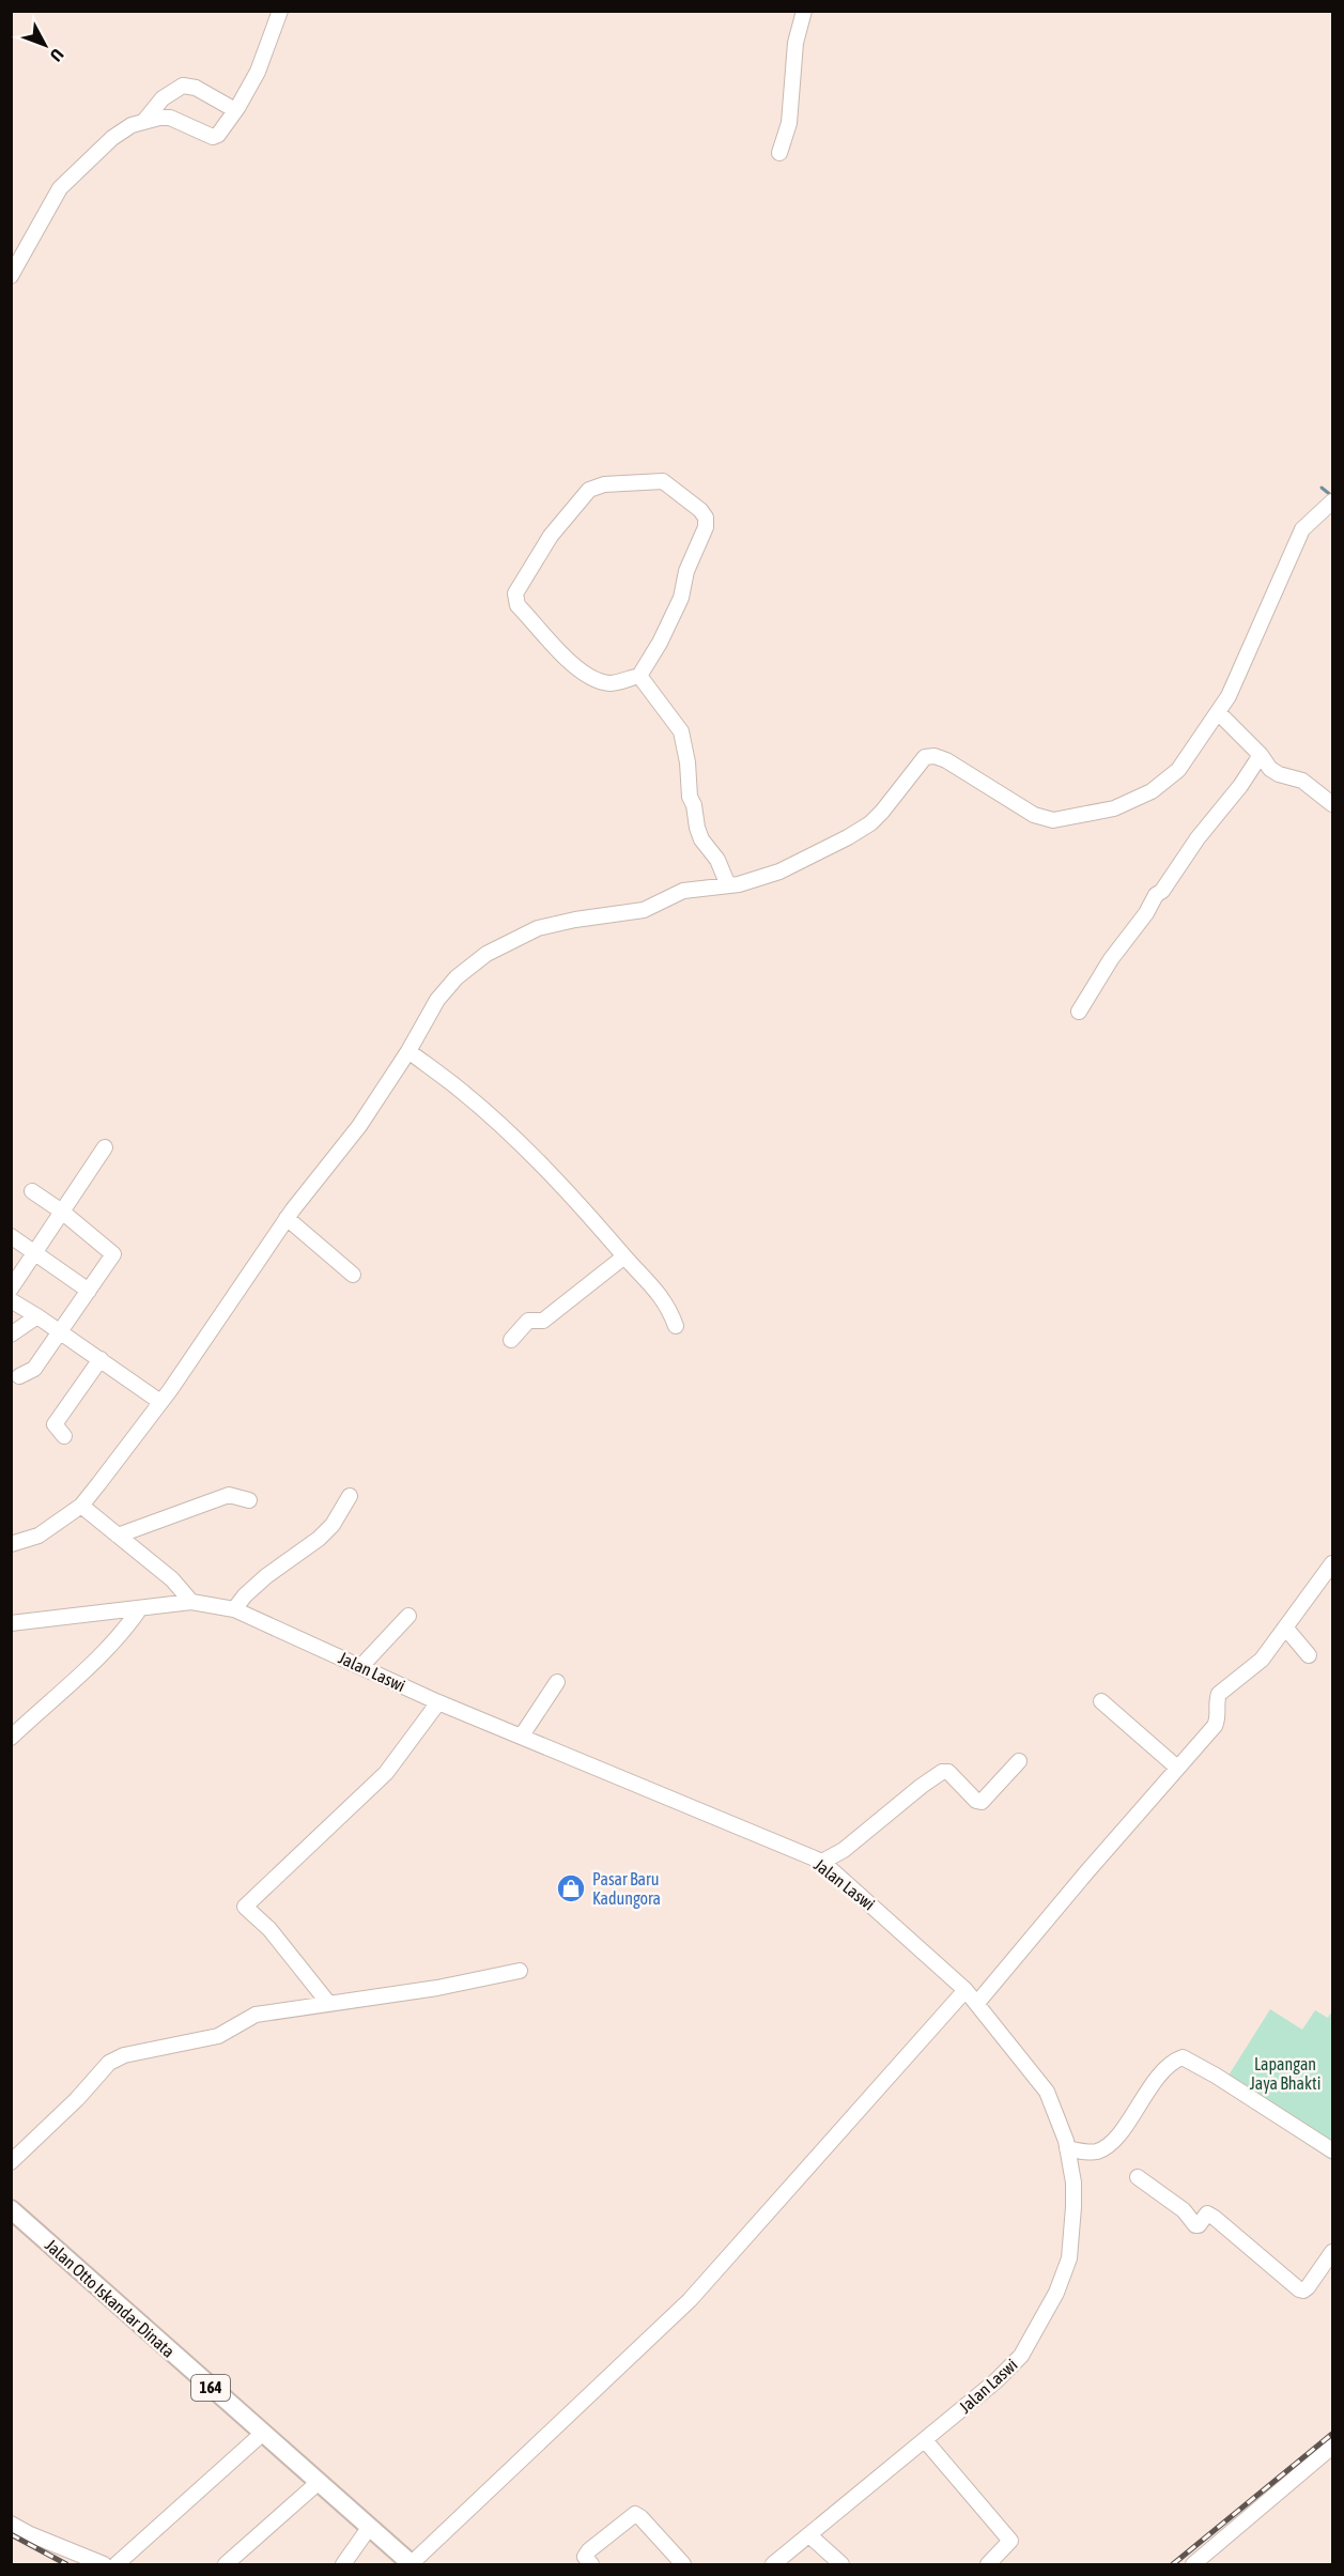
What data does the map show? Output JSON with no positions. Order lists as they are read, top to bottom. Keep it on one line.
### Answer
{"streets":{"main road":["Jalan Otto Iskandar Dinata","164"],"street":["Jalan Laswi"]},"parks":["Lapangan Jaya Bhakti"],"places":{"shop":["Pasar Baru Kadungora"]},"north":"bottom right"}
